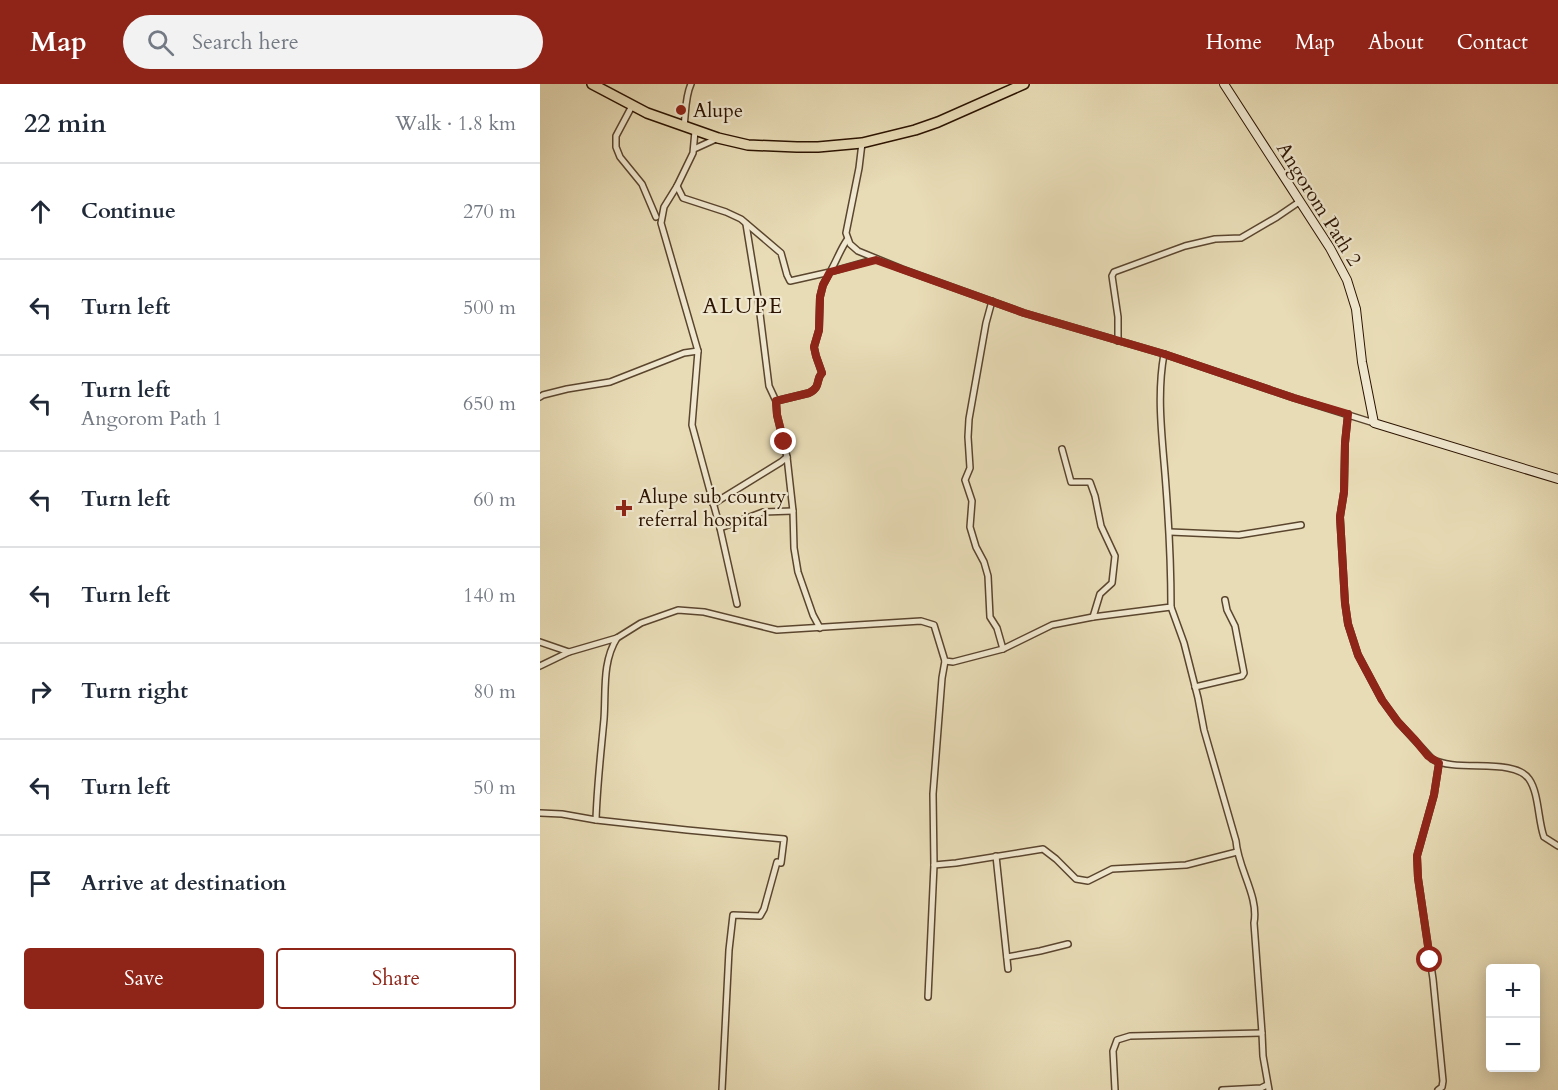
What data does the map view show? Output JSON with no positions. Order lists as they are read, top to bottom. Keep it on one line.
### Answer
{"streets":{"street":["Angorom Path 2"]},"districts":["ALUPE"],"places":{"other":["Alupe"],"health":["Alupe sub county referral hospital"]},"page":{"header":"Map","search":"Search here","nav":["Home","Map","About","Contact"],"heading":["22 min","Walk · 1.8 km"],"list":[["Continue","270 m"],["Turn left","500 m"],["Turn left","Angorom Path 1","650 m"],["Turn left","60 m"],["Turn left","140 m"],["Turn right","80 m"],["Turn left","50 m"],"Arrive at destination"],"buttons":["Save","Share"],"map_buttons":["+","−"]}}
